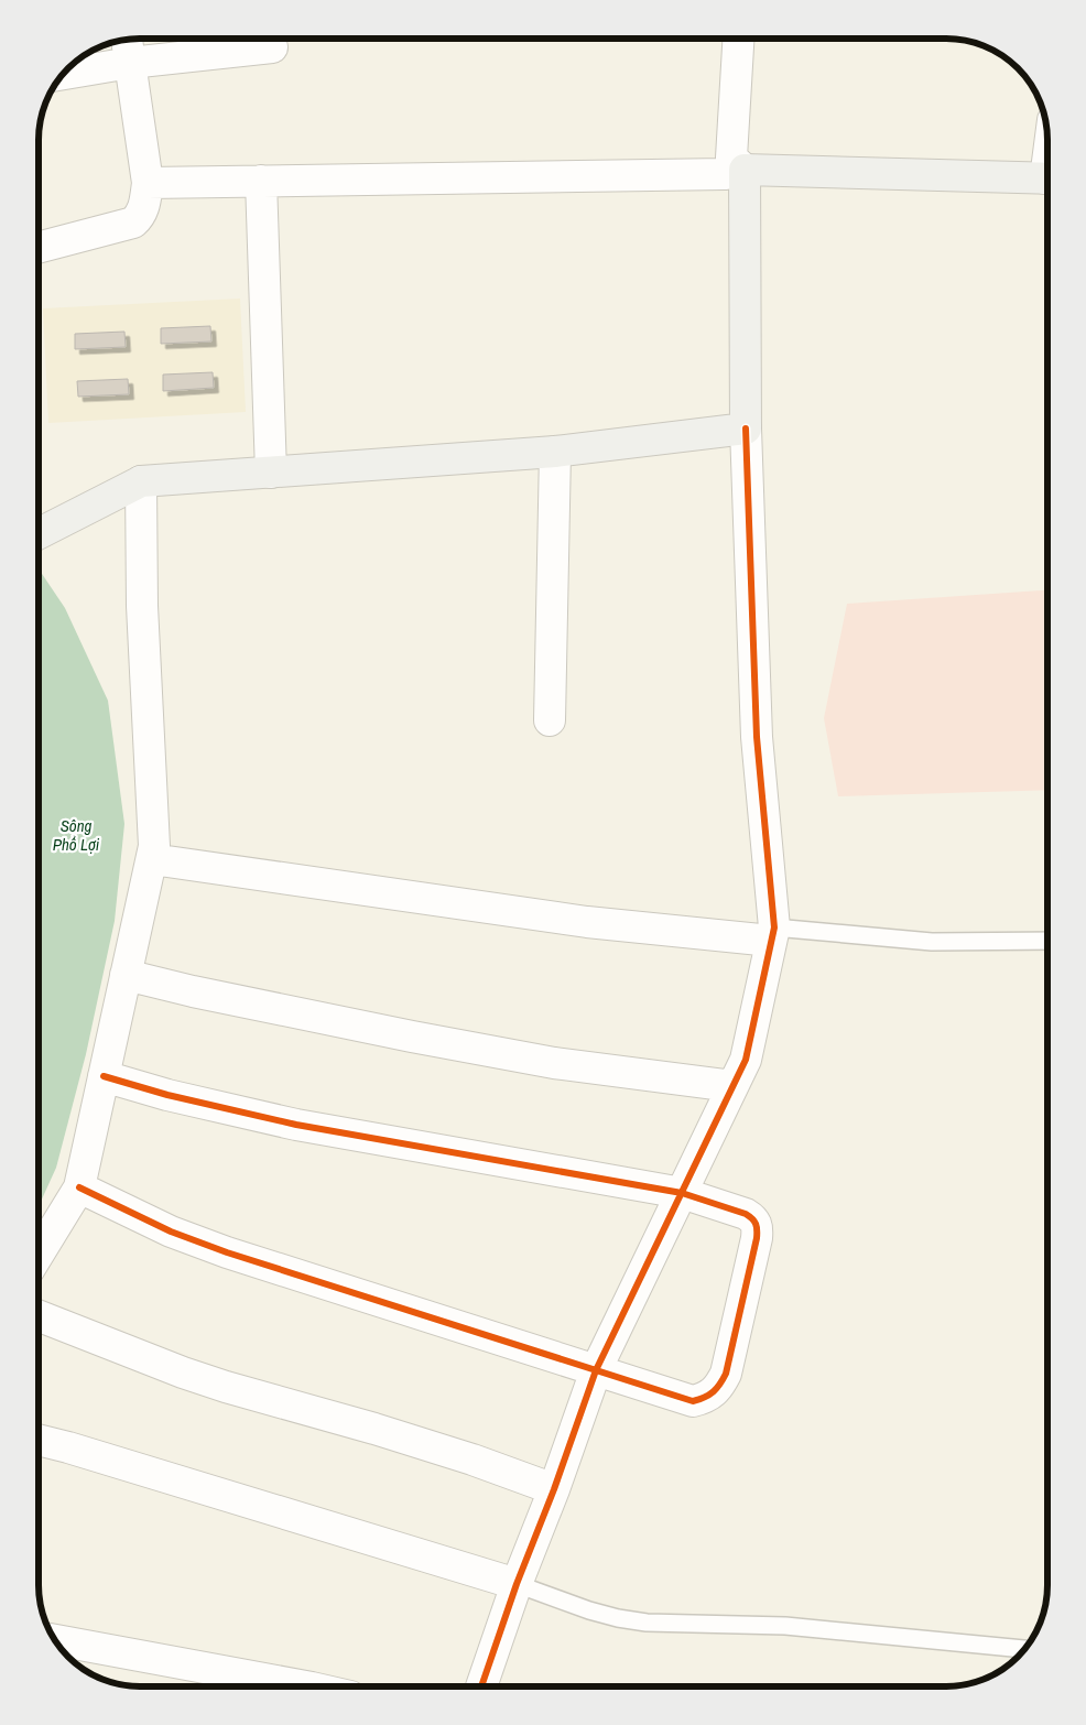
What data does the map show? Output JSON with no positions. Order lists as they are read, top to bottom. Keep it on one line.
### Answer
{"water":["Sông Phổ Lợi"]}
